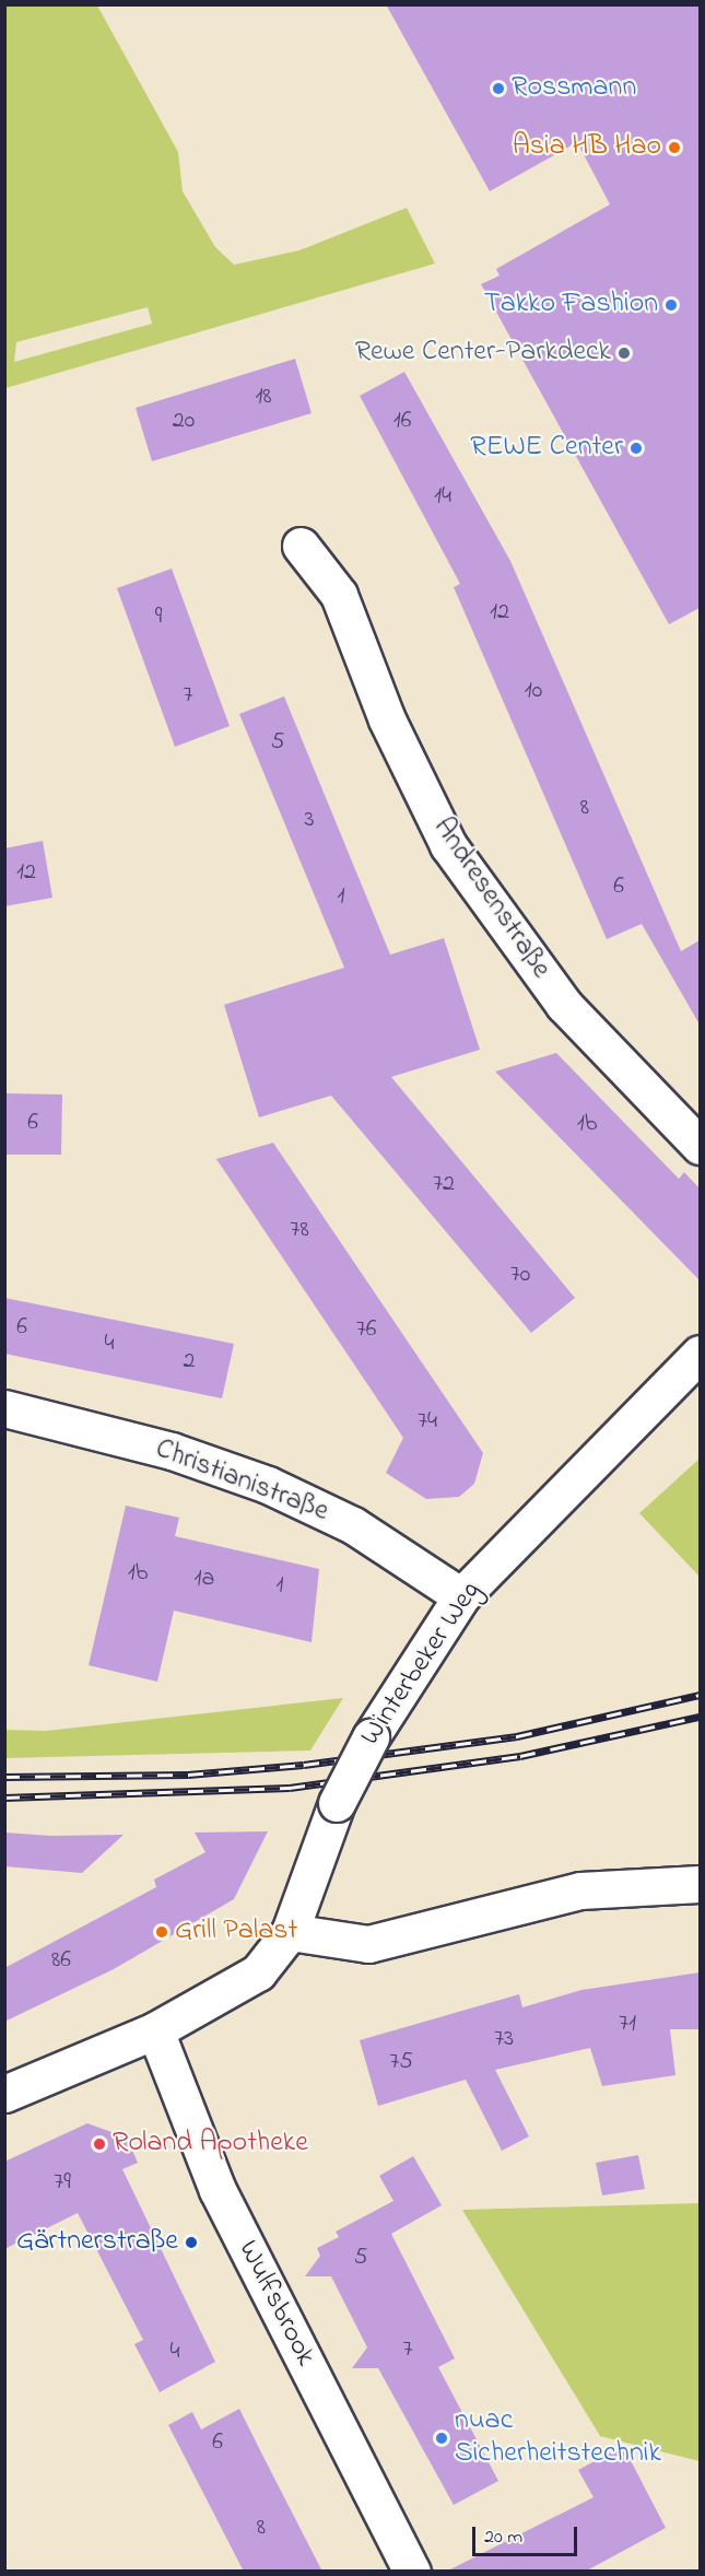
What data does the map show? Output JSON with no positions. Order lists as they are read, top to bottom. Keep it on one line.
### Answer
{"streets":{"street":["Andresenstraße","Christianistraße","Winterbeker Weg","Wulfsbrook"]},"crossings":[["Christianistraße","Winterbeker Weg"],["Winterbeker Weg","Wulfsbrook"]],"places":["Rossmann","Asia HB Hao","Takko Fashion","Rewe Center-Parkdeck","REWE Center","Grill Palast","Roland Apotheke","Gärtnerstraße","nuac Sicherheitstechnik"],"house_numbers":["18","20","16","14","12","9","10","7","5","8","3","12","6","1","6","1b","72","78","70","6","76","4","2","74","1b","1a","1","86","71","73","75","79","5","7","4","6","8"],"scale_bar":"20 m"}
